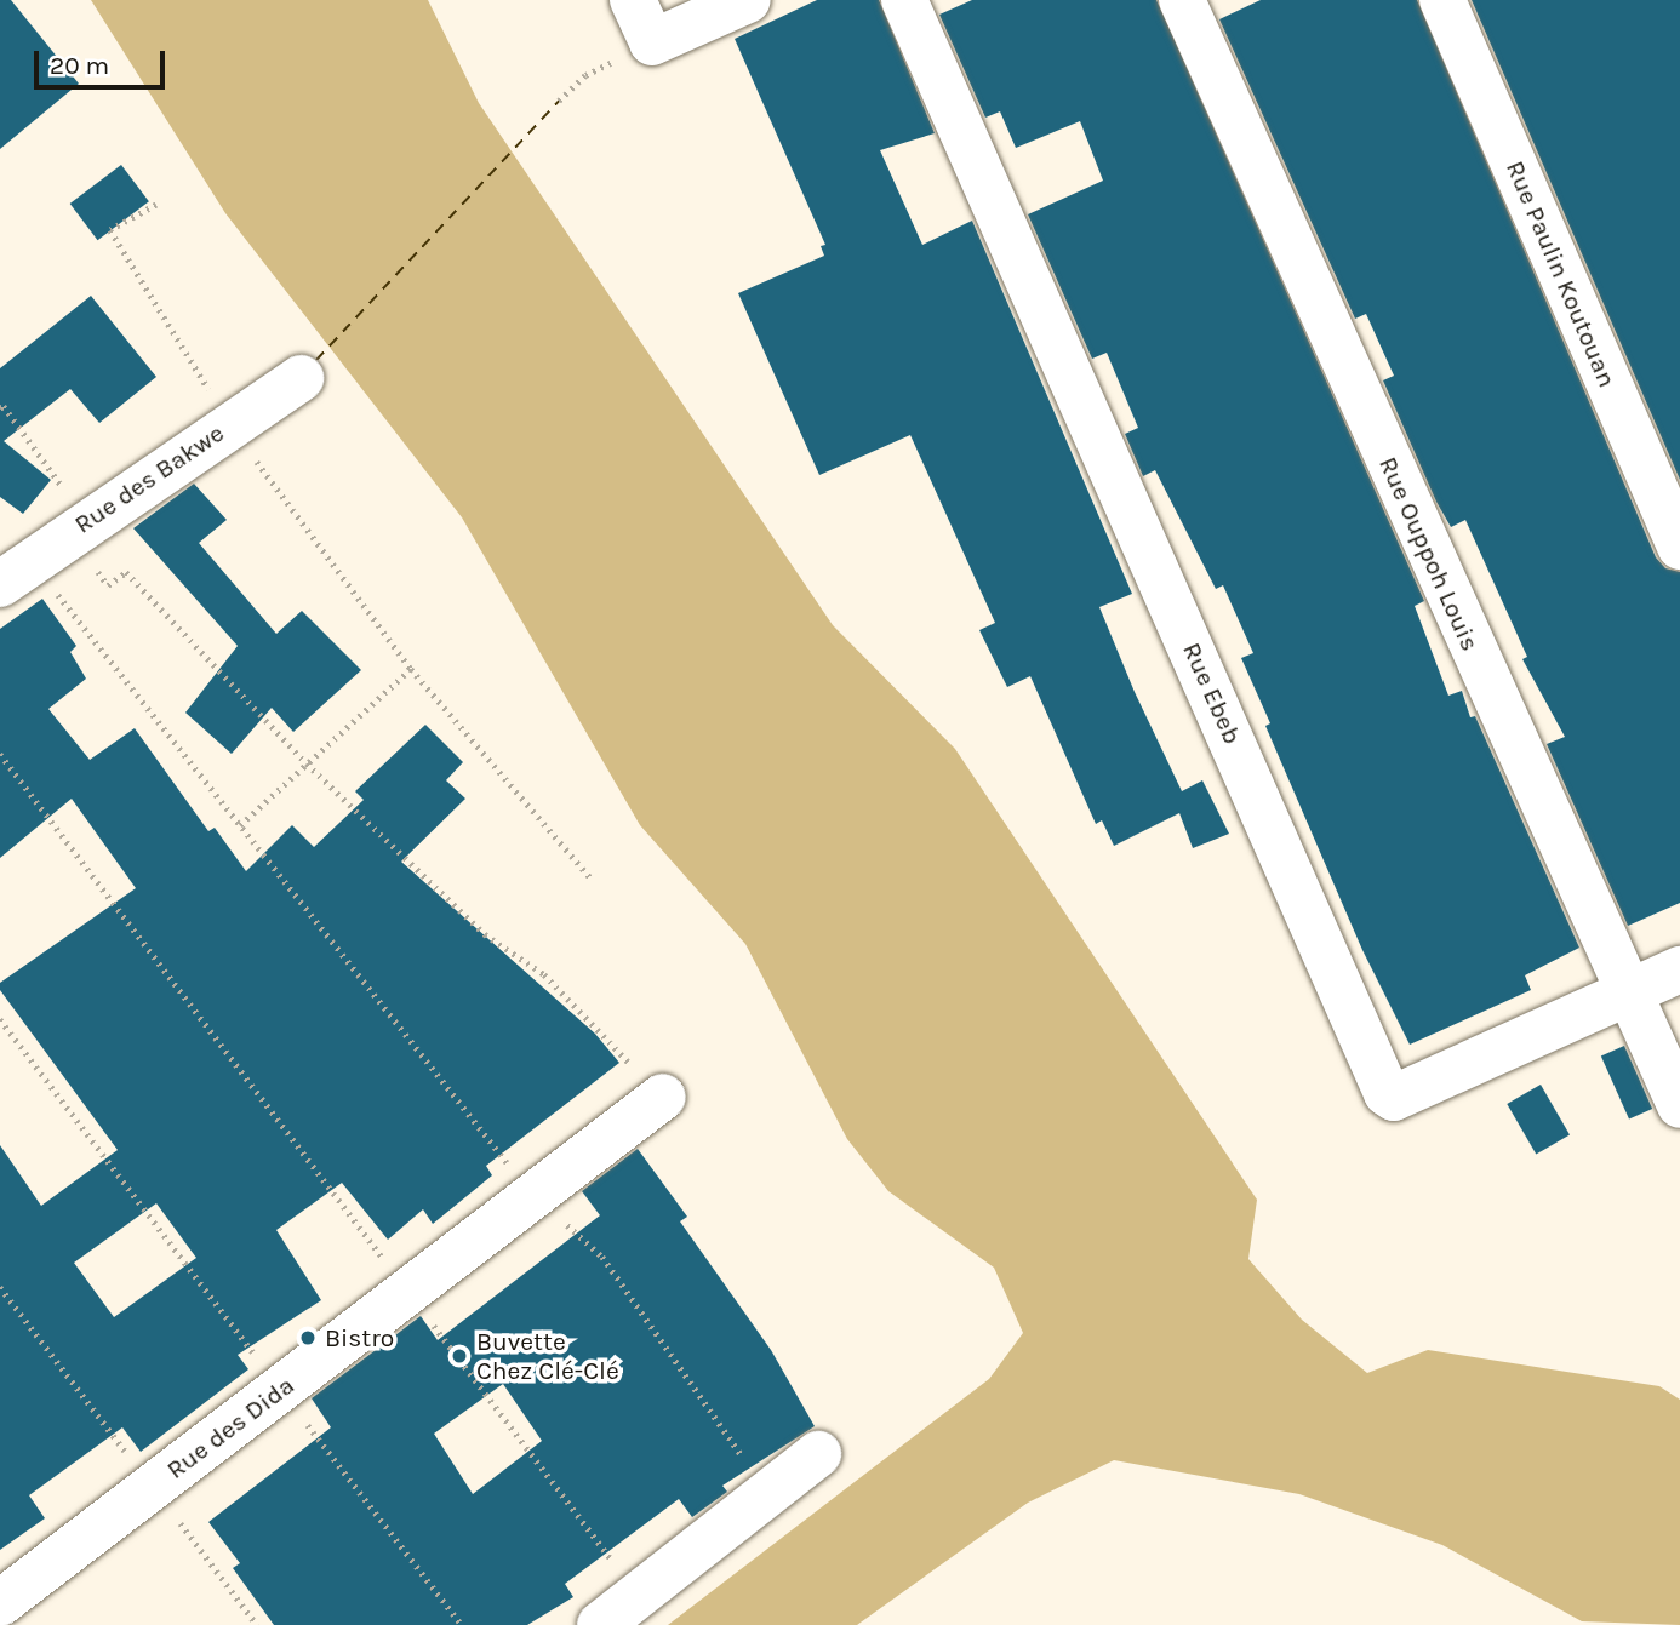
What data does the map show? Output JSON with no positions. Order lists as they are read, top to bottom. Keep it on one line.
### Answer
{"streets":{"street":["Rue Paulin Koutouan","Rue des Bakwe","Rue Ouppoh Louis","Rue Ebeb","Rue des Dida"]},"crossings":[["Rue Ouppoh Louis","Rue Ebeb"]],"places":["Bistro","Buvette Chez Clé-Clé"],"scale_bar":"20 m"}
